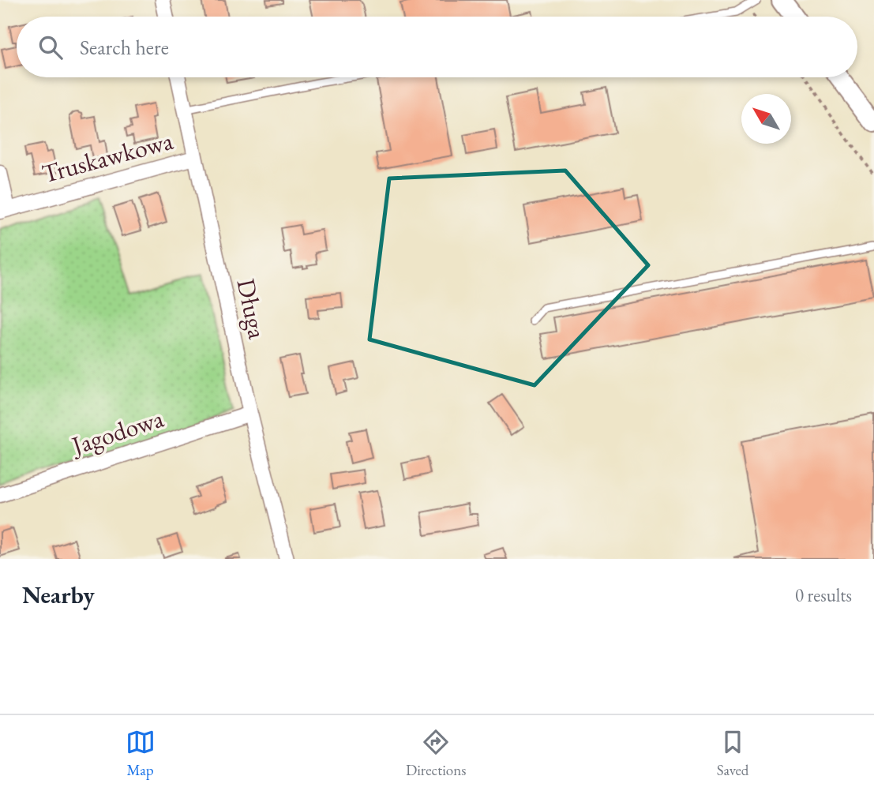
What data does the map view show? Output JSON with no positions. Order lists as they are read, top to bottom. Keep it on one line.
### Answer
{"streets":{"street":["Truskawkowa","Długa","Jagodowa"]},"crossings":[["Truskawkowa","Długa"],["Długa","Jagodowa"]],"north":"top left","page":{"search":"Search here","heading":["Nearby","0 results"],"nav":["Map","Directions","Saved"]}}
